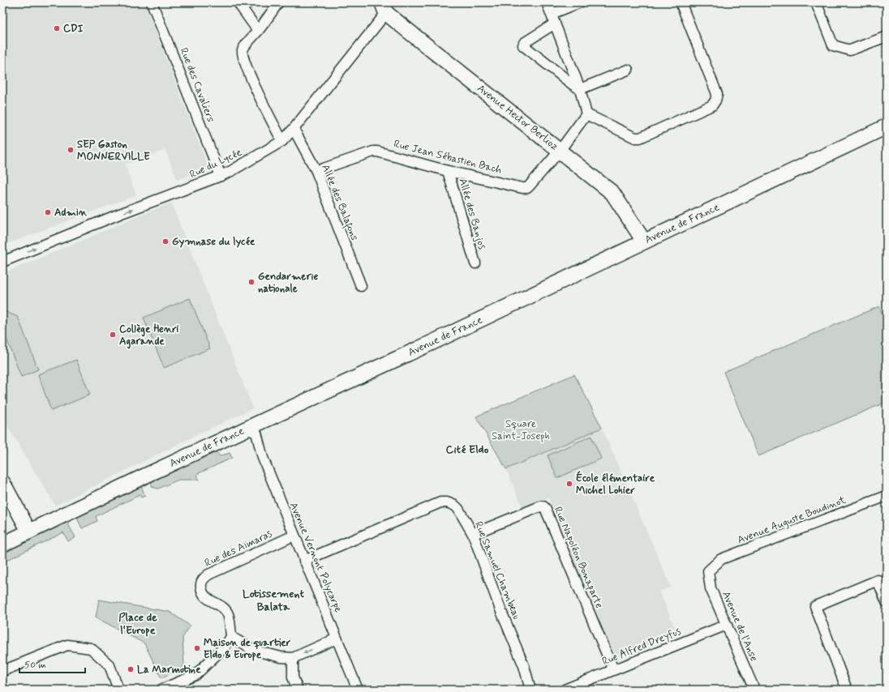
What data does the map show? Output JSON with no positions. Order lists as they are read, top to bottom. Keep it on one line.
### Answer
{"streets":{"main road":["Avenue Hector Berlioz","Avenue de France"],"street":["Rue des Cavaliers","Rue Jean Sébastien Bach","Rue du Lycée","Allée des Balafons","Allée des Banjos","Avenue Auguste Boudinot","Rue des Aïmaras","Avenue Vernont Polycarpe","Rue Napoléon Bonaparte","Rue Samuel Chambeau","Avenue de l'Anse","Rue Alfred Dreyfus"]},"crossings":[["Rue des Cavaliers","Rue du Lycée"],["Avenue Hector Berlioz","Rue Jean Sébastien Bach"],["Avenue Hector Berlioz","Rue du Lycée"],["Avenue Hector Berlioz","Avenue de France"],["Rue Jean Sébastien Bach","Allée des Balafons"],["Rue Jean Sébastien Bach","Allée des Banjos"],["Rue du Lycée","Allée des Balafons"],["Avenue de France","Avenue Vernont Polycarpe"],["Avenue Auguste Boudinot","Avenue de l'Anse"],["Rue des Aïmaras","Avenue Vernont Polycarpe"],["Avenue Vernont Polycarpe","Rue Samuel Chambeau"],["Rue Napoléon Bonaparte","Rue Samuel Chambeau"],["Rue Napoléon Bonaparte","Rue Alfred Dreyfus"],["Avenue de l'Anse","Rue Alfred Dreyfus"]],"one_way":["Rue du Lycée"],"districts":["Cité Eldo","Lotissement Balata","Place de l'Europe"],"parks":["Square Saint-Joseph"],"places":["CDI","SEP Gaston MONNERVILLE","Admin","Gymnase du lycée","Gendarmerie nationale","Collège Henri Agarande","École élémentaire Michel Lohier","Maison de quartier Eldo & Europe","La Marmotine"],"scale_bar":"50 m"}
